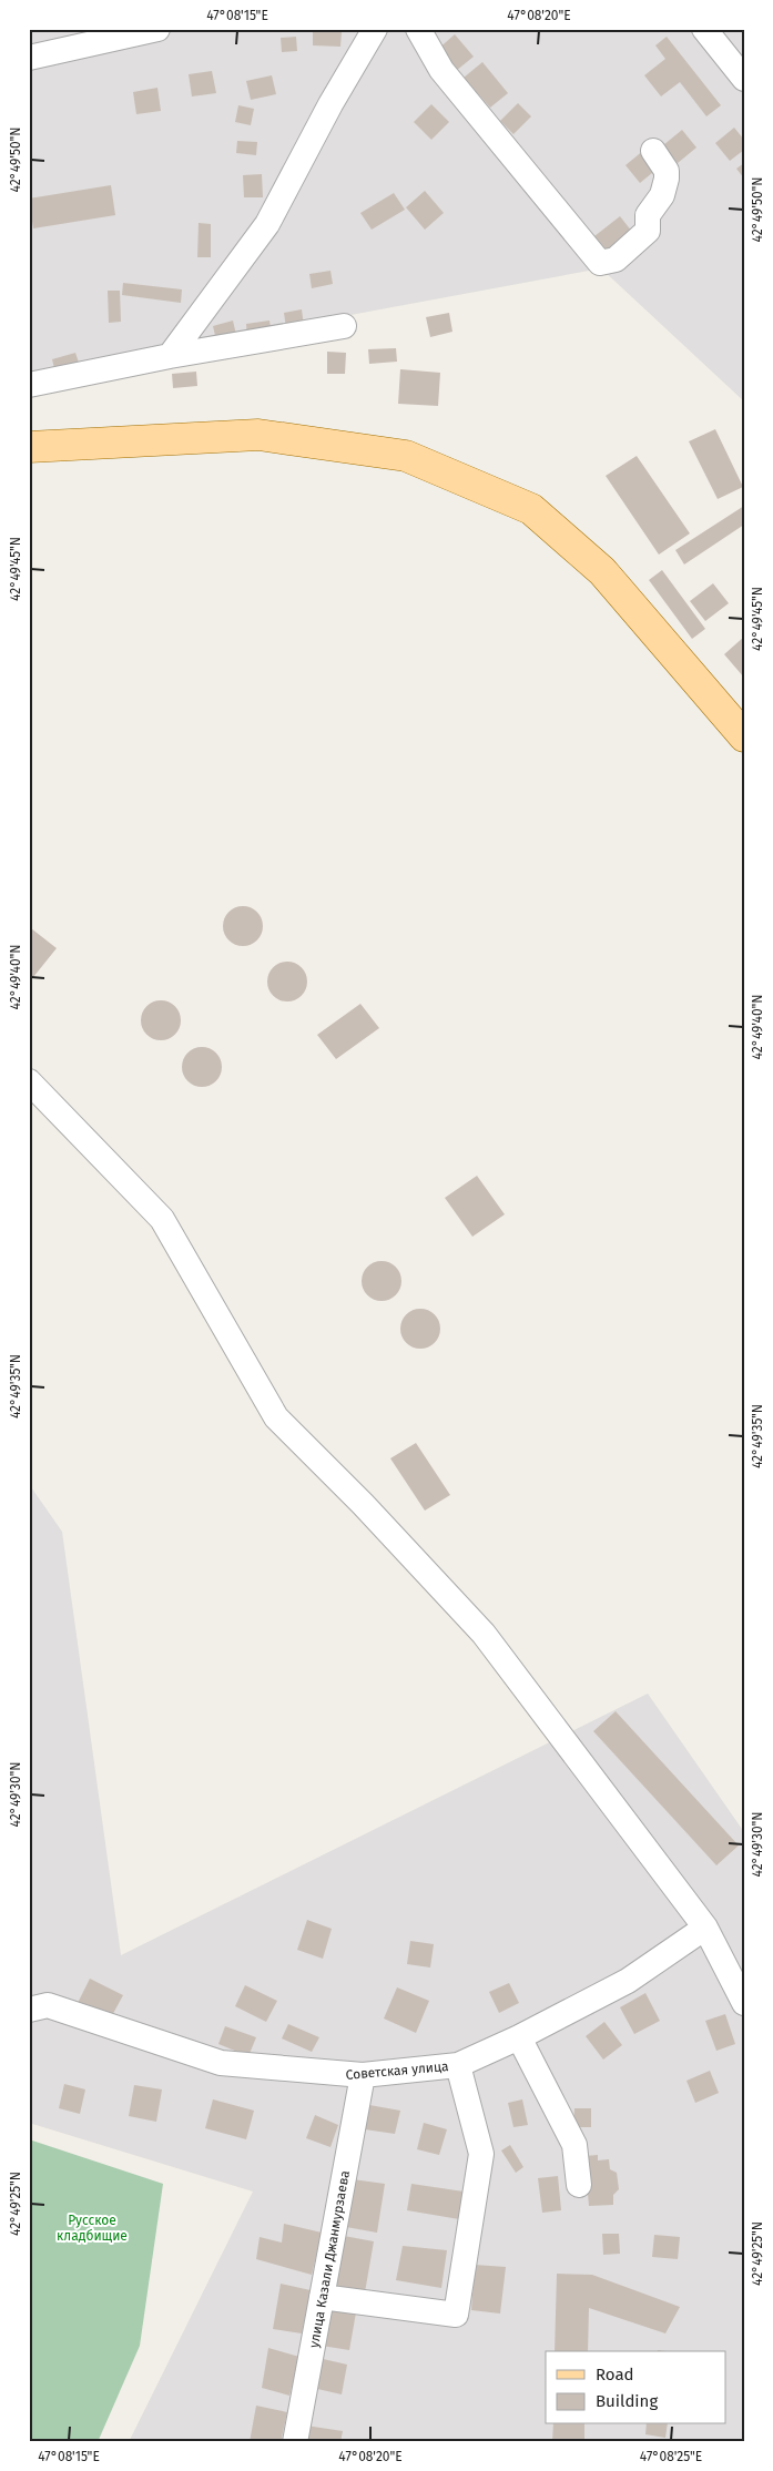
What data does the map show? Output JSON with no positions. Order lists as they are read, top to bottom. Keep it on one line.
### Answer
{"streets":{"street":["Советская улица","улица Казали Джанмурзаева"]},"crossings":[["Советская улица","улица Казали Джанмурзаева"]],"parks":["Русское кладбищие"],"legend":["Road","Building"],"coordinates":["47°08'15\"E","47°08'20\"E","42°49'50\"N","42°49'45\"N","42°49'40\"N","42°49'35\"N","42°49'30\"N","42°49'25\"N","47°08'25\"E"]}
